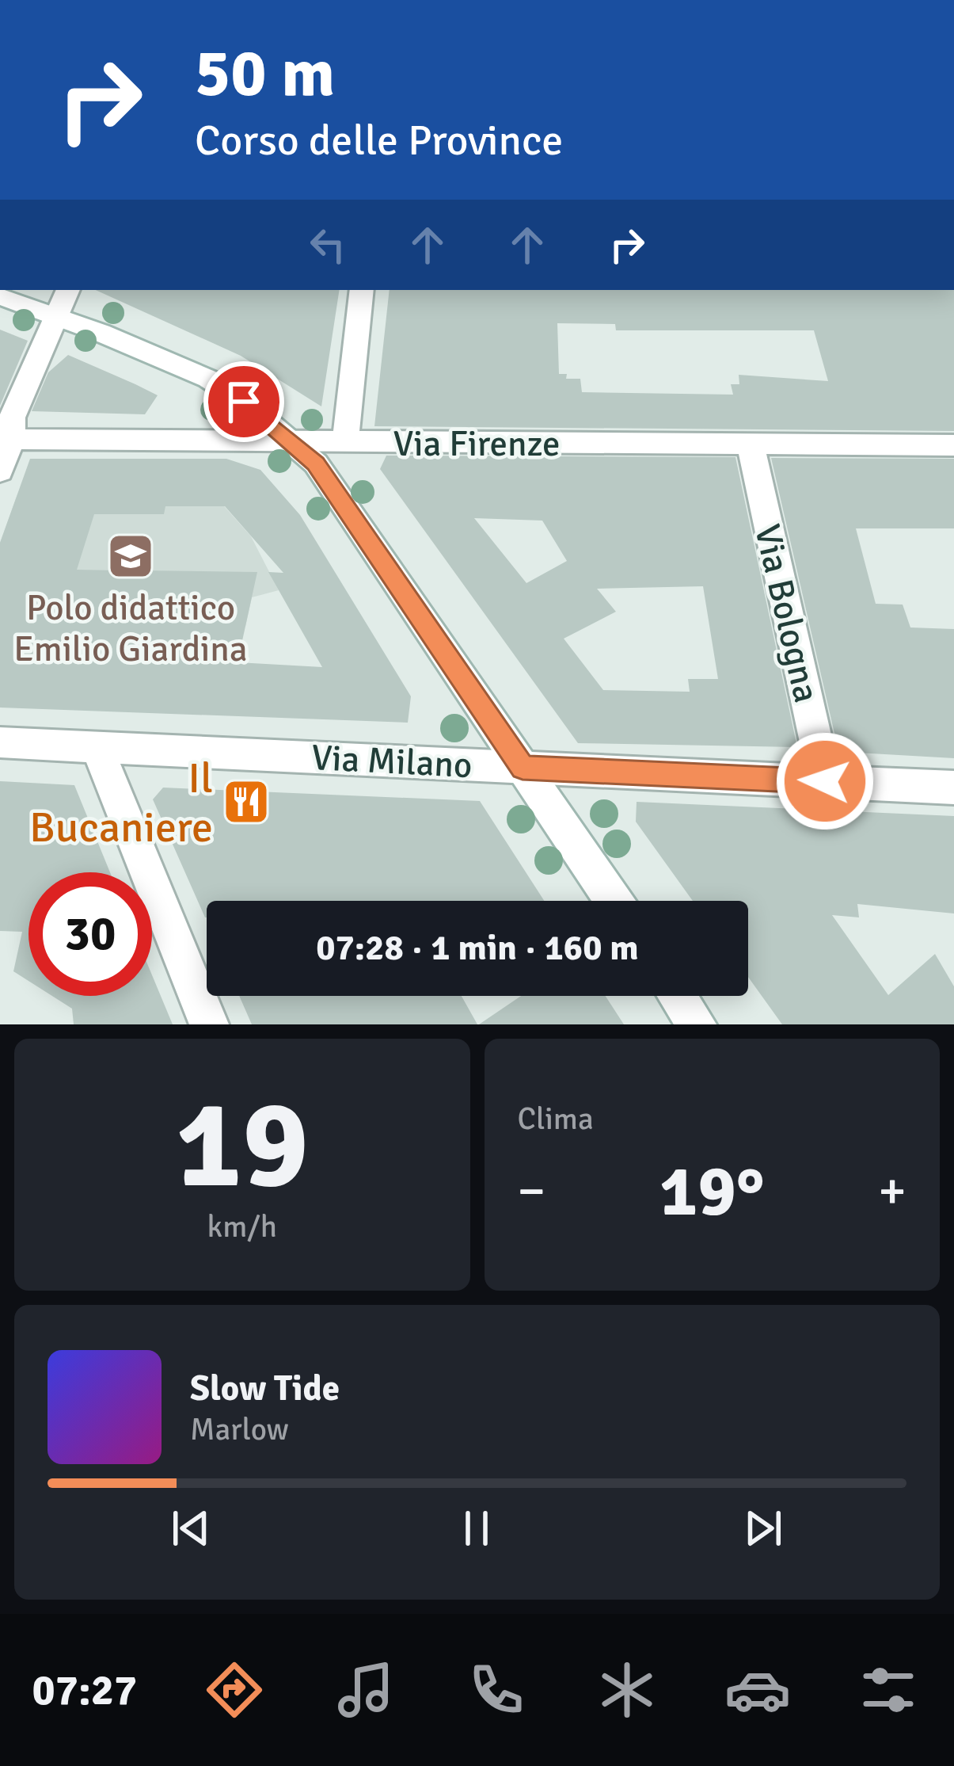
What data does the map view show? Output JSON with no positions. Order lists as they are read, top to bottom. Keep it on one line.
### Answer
{"streets":{"street":["Via Firenze","Via Bologna","Via Milano"]},"crossings":[["Via Firenze","Via Bologna"],["Via Bologna","Via Milano"]],"places":{"school or university":["Polo didattico Emilio Giardina"],"restaurant":["Il Bucaniere"]},"page":{"turn":["50 m","Corso delle Province"],"limit":"30","trip":"07:28 · 1 min · 160 m","tile":[["19","km/h"],"Clima"],"heat":["−","19°","+"],"song":["Slow Tide","Marlow"],"tabs":"07:27"}}
